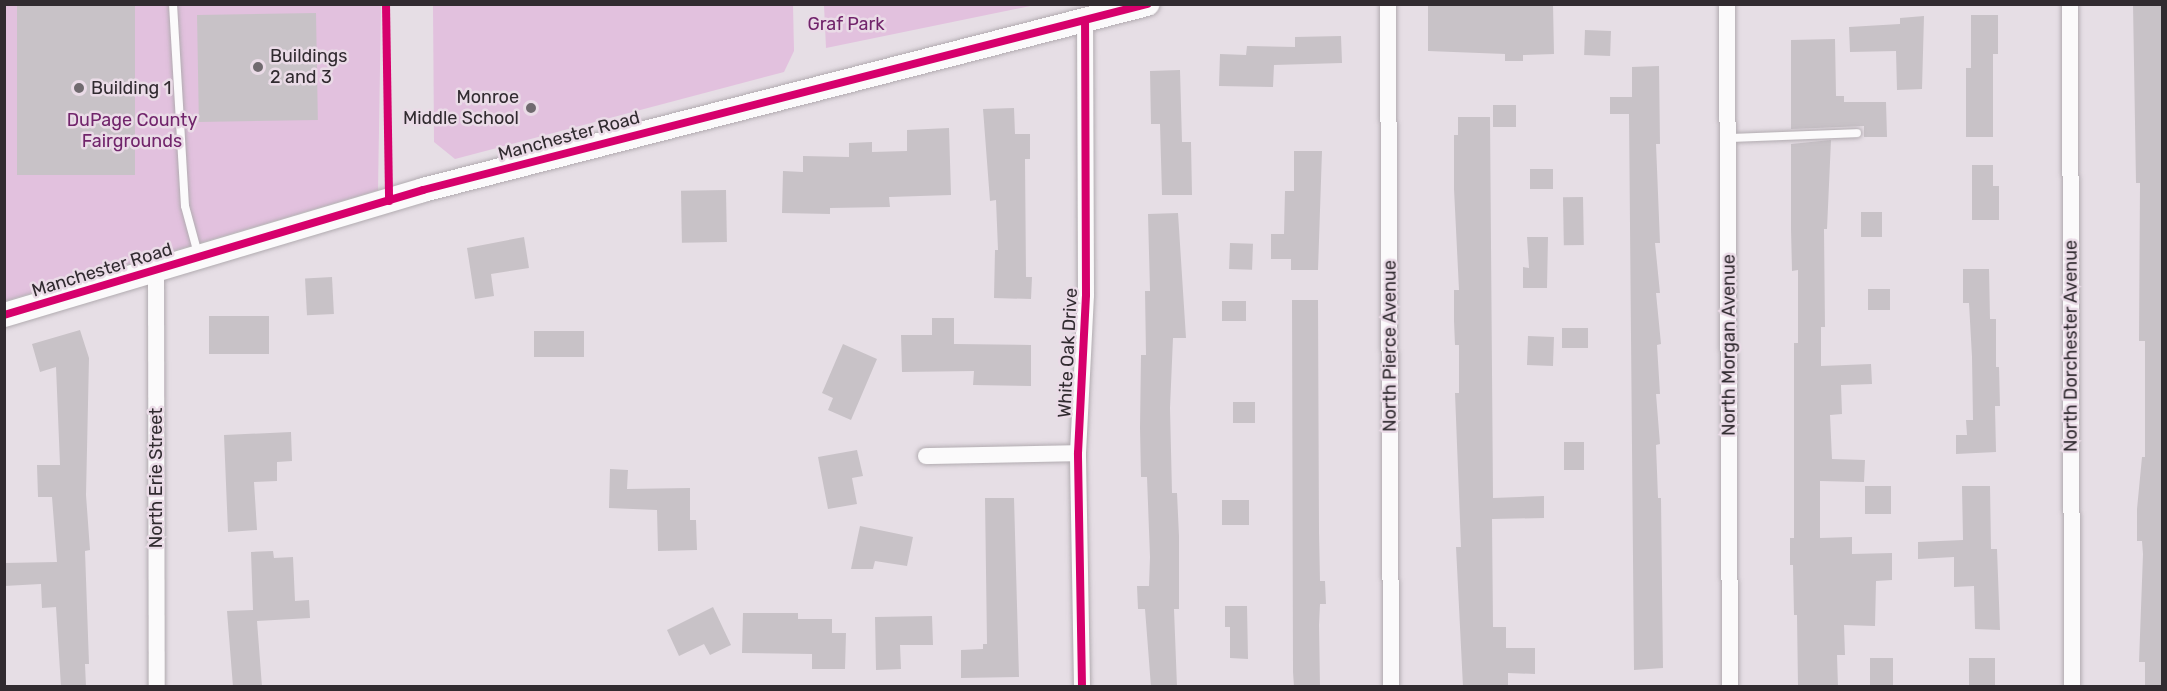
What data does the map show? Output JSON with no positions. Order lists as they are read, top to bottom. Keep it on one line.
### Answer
{"streets":{"street":["Manchester Road","North Morgan Avenue","North Pierce Avenue","North Dorchester Avenue","White Oak Drive","North Erie Street"]},"crossings":[["Manchester Road","White Oak Drive"],["Manchester Road","North Erie Street"]],"parks":["Graf Park","DuPage County Fairgrounds"],"places":["Buildings 2 and 3","Building 1","Monroe Middle School"]}
